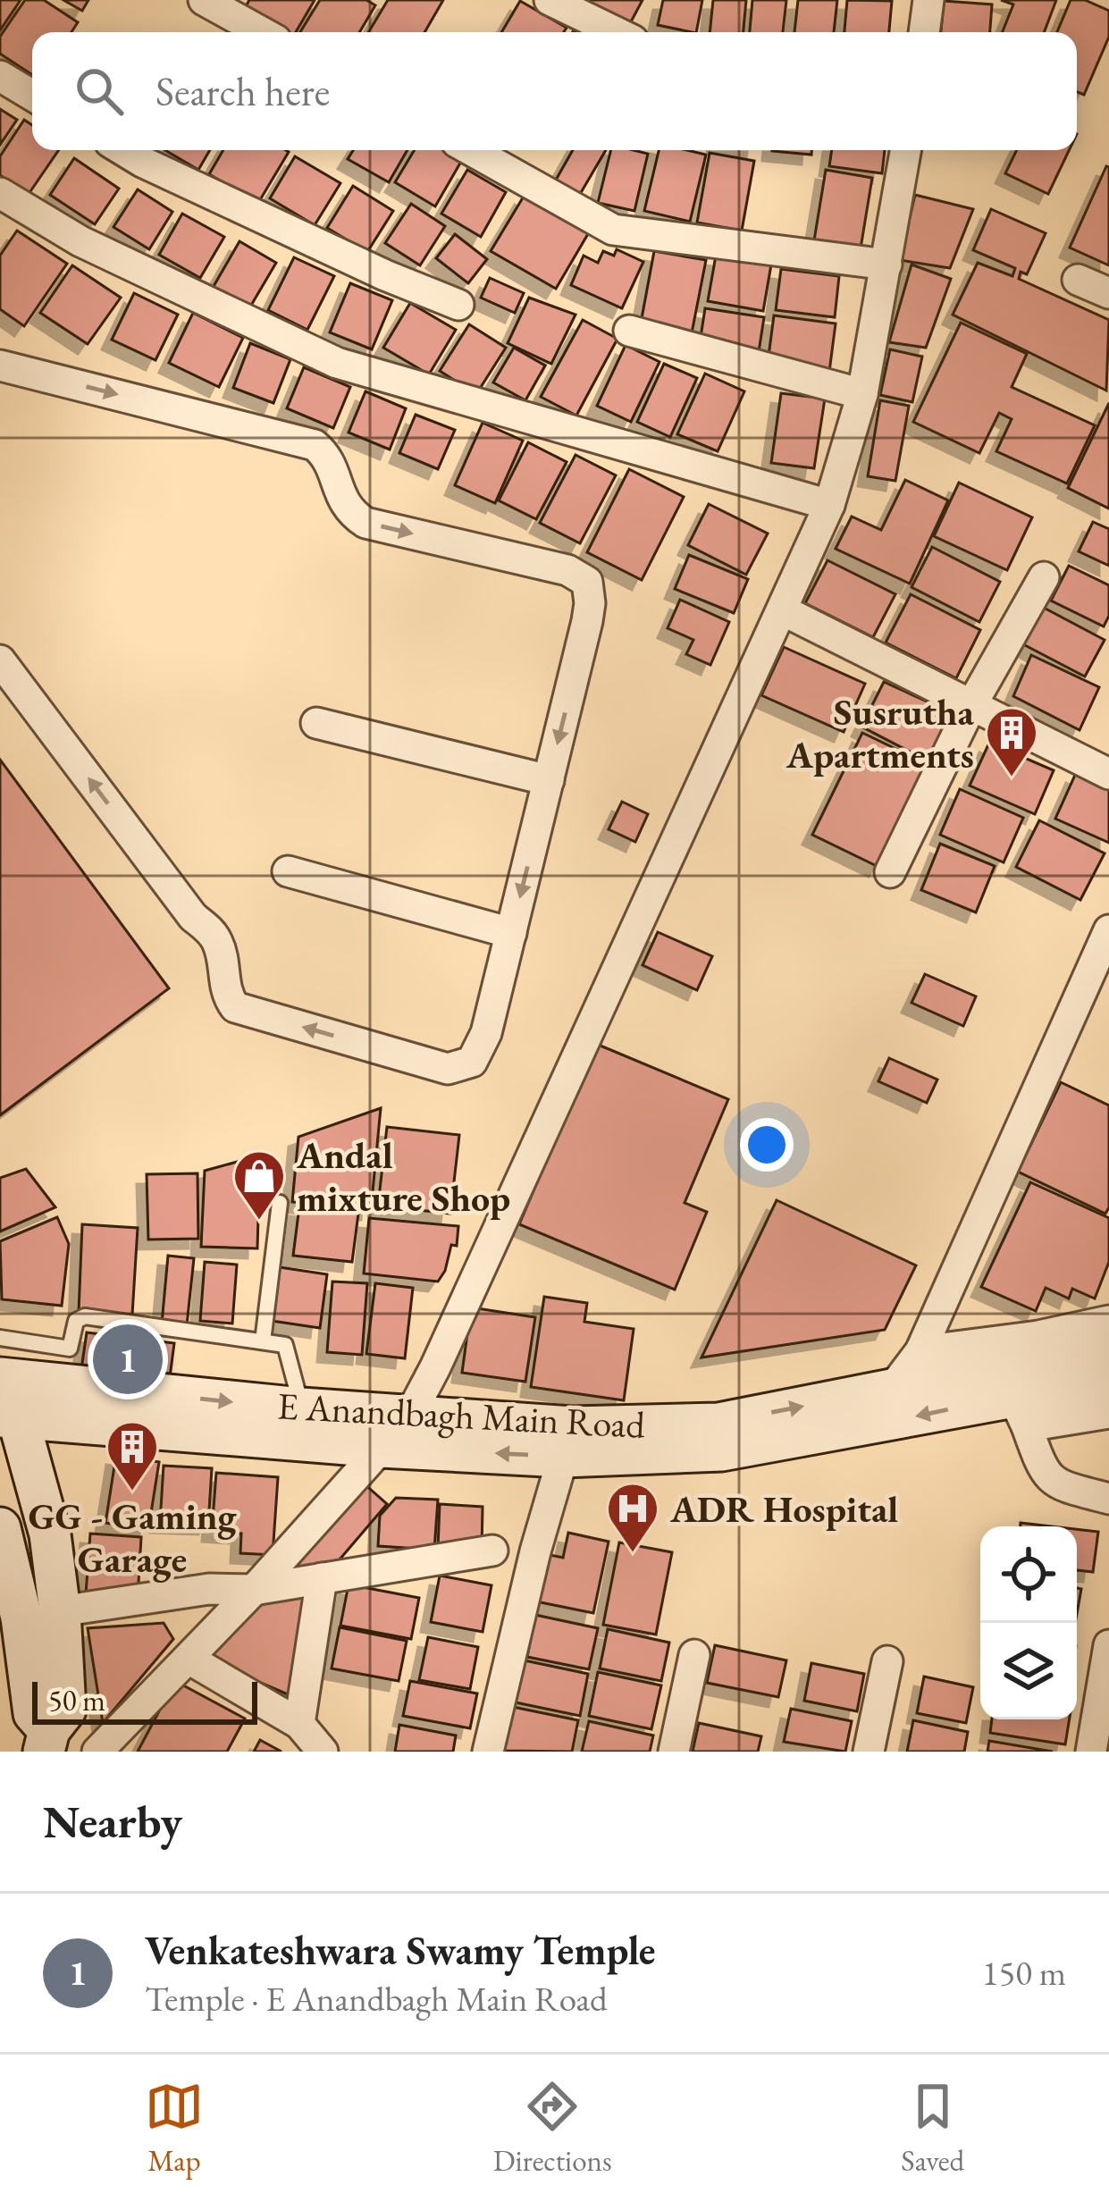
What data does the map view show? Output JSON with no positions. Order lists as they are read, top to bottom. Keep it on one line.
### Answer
{"streets":{"street":["E Anandbagh Main Road"]},"places":{"building":["Susrutha Apartments","GG - Gaming Garage"],"shop":["Andal mixture Shop"],"hospital":["ADR Hospital"]},"scale_bar":"50 m","page":{"search":"Search here","pins":"1","scale":"50 m","heading":"Nearby","list":[{"mark":"1","name":"Venkateshwara Swamy Temple","note":"Temple · E Anandbagh Main Road","value":"150 m"}],"nav":["Map","Directions","Saved"]}}
